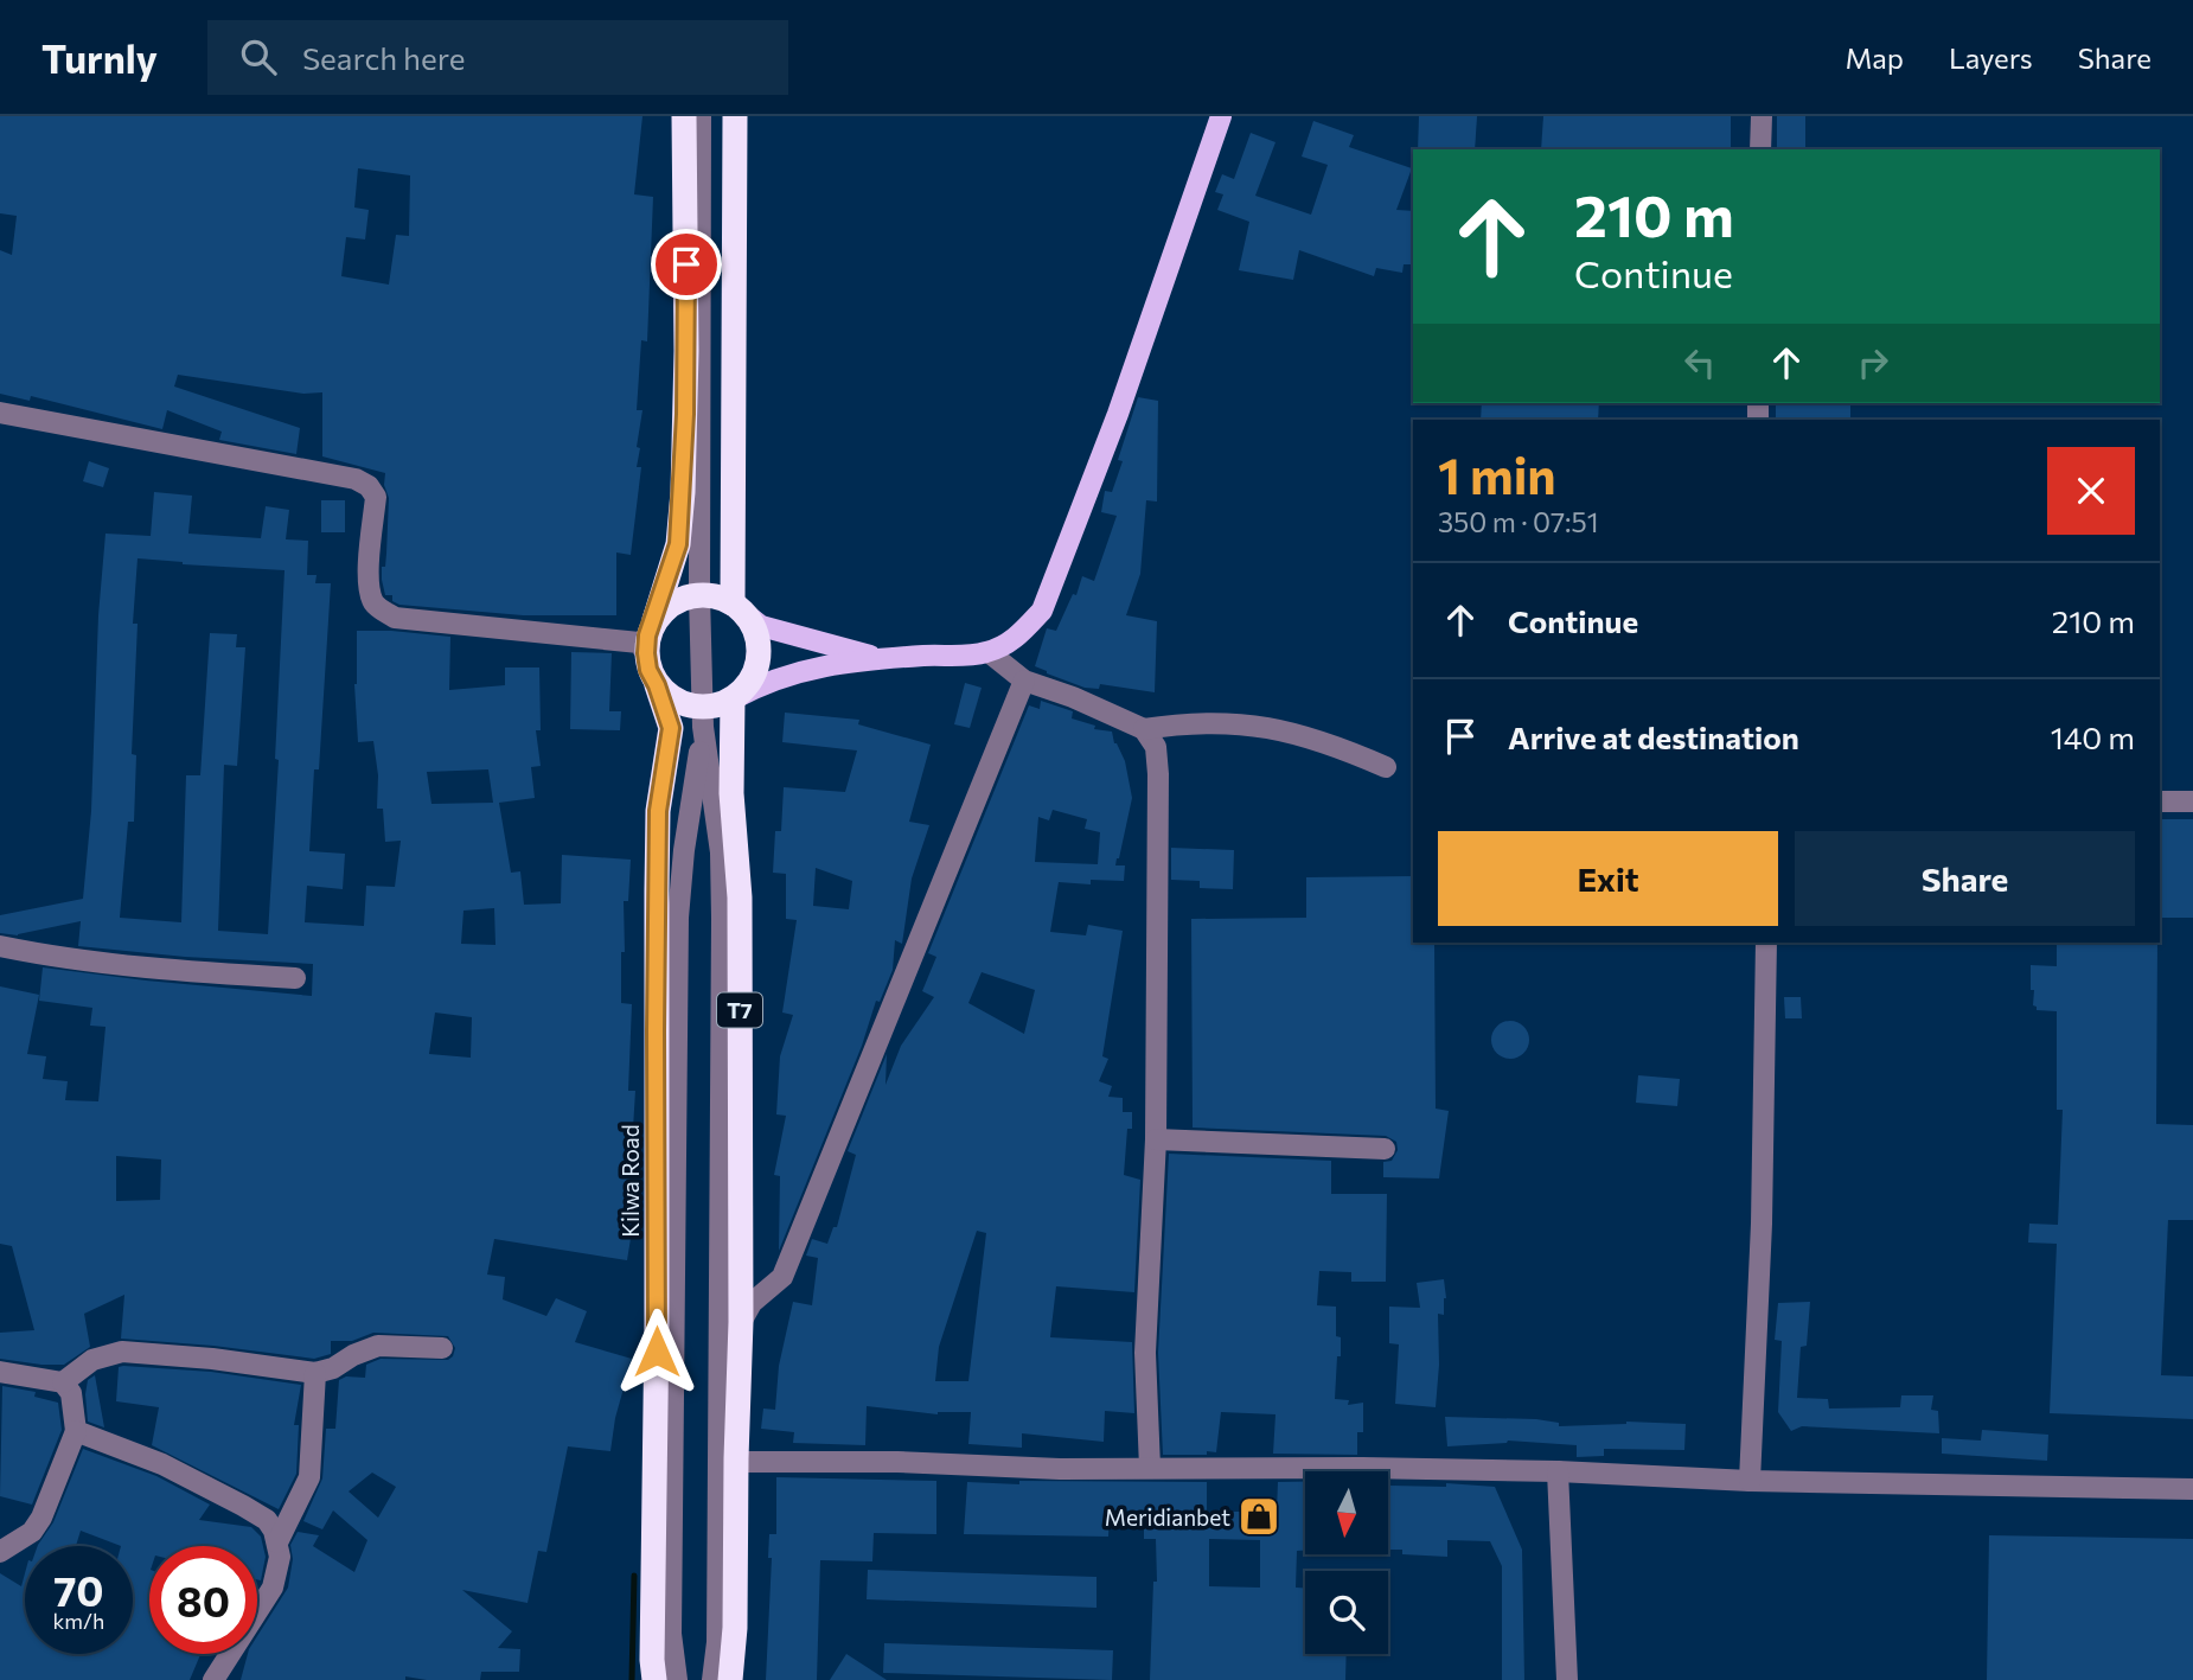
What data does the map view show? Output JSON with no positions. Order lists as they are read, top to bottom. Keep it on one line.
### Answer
{"streets":{"highway":["T7","Kilwa Road"]},"places":{"shop":["Meridianbet"]},"north":"bottom","page":{"header":"Turnly","search":"Search here","nav":["Map","Layers","Share"],"turn":["210 m","Continue"],"heading":["1 min","350 m · 07:51"],"list":[{"name":"Continue","value":"210 m"},{"name":"Arrive at destination","value":"140 m"}],"buttons":["Exit","Share"],"speed":"70 km/h","limit":"80"}}
